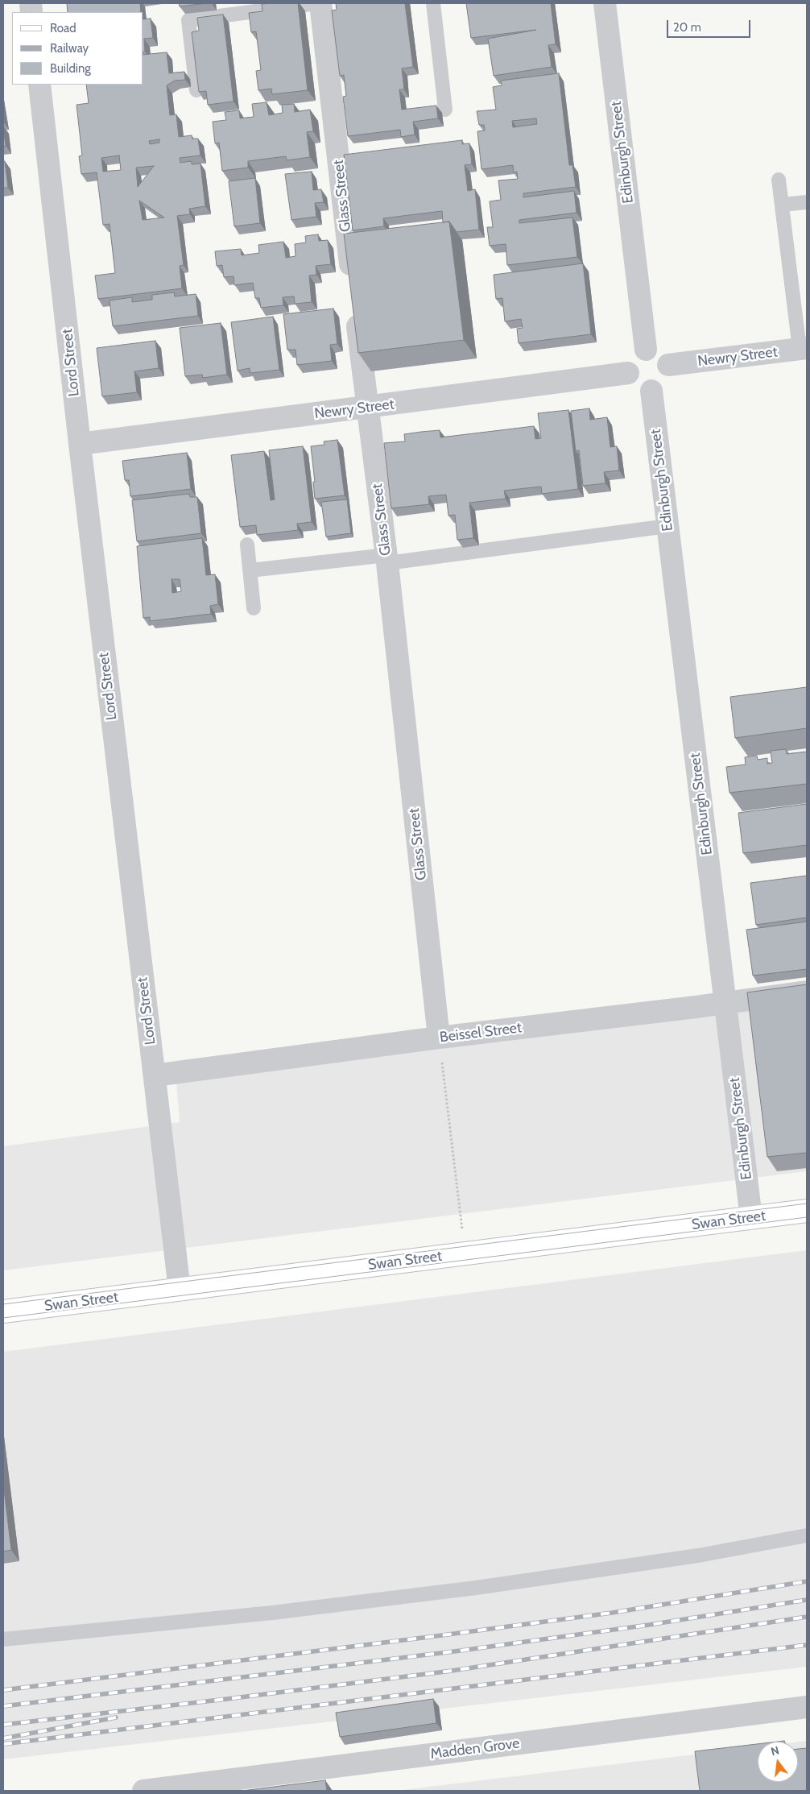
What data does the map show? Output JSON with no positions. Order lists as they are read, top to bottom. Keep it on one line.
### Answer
{"streets":{"main road":["Swan Street"],"street":["Edinburgh Street","Glass Street","Newry Street","Lord Street","Beissel Street","Madden Grove"]},"crossings":[["Edinburgh Street","Newry Street"],["Edinburgh Street","Beissel Street"],["Edinburgh Street","Swan Street"],["Glass Street","Newry Street"],["Glass Street","Beissel Street"],["Newry Street","Lord Street"],["Lord Street","Beissel Street"],["Lord Street","Swan Street"]],"legend":["Road","Railway","Building"],"scale_bar":"20 m","north":"top"}
